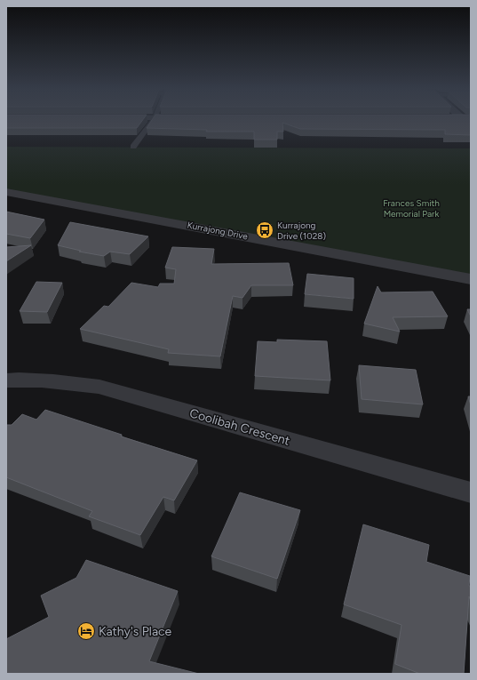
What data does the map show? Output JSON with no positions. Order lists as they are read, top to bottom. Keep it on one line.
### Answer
{"streets":{"street":["Kurrajong Drive","Coolibah Crescent"]},"parks":["Frances Smith Memorial Park"],"places":{"bus stop":["Kurrajong Drive (1028)"],"hotel":["Kathy's Place"]}}
